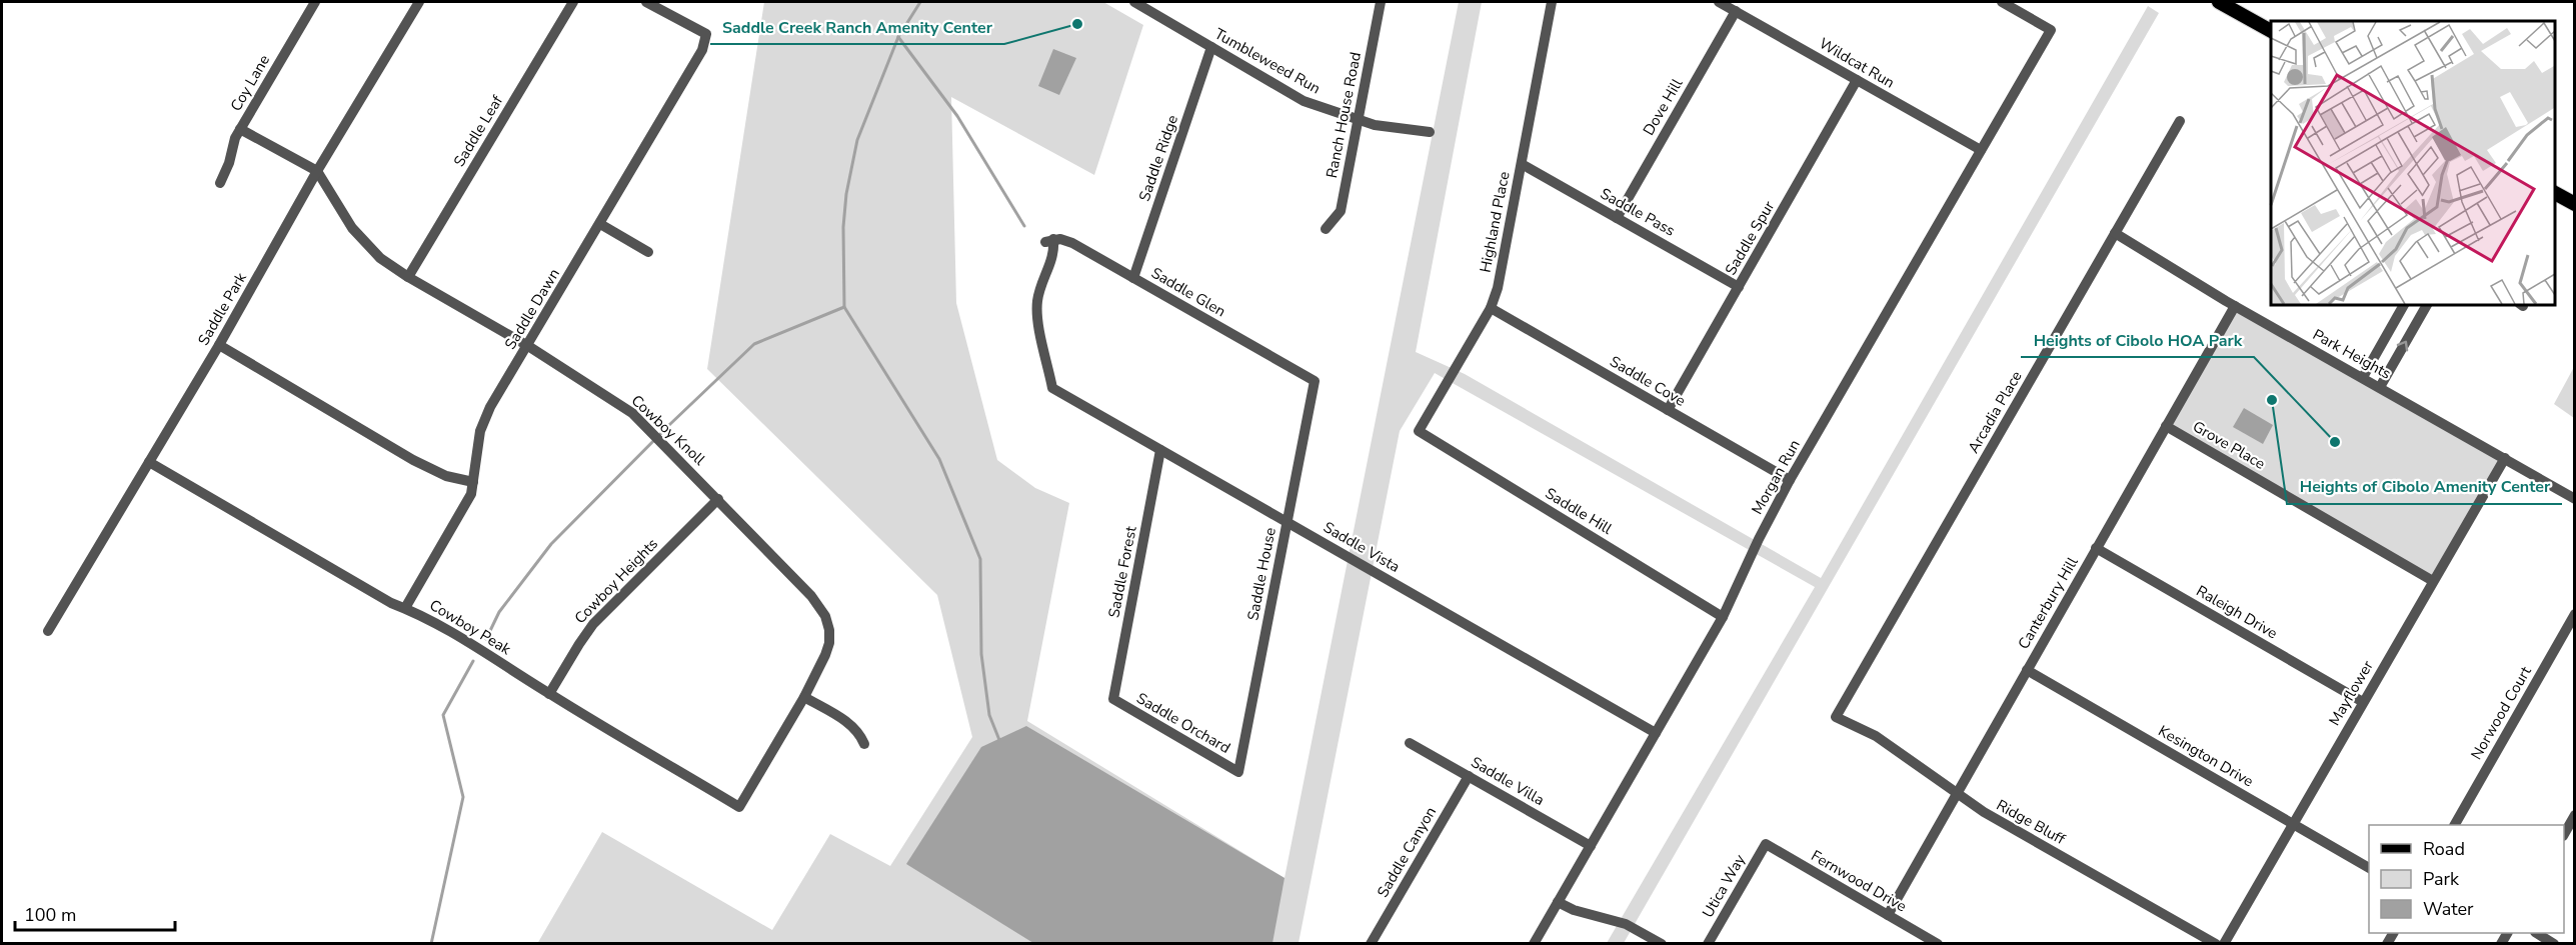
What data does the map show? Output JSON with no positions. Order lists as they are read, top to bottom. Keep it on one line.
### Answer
{"streets":{"street":["Tumbleweed Run","Wildcat Run","Coy Lane","Dove Hill","Ranch House Road","Saddle Leaf","Saddle Ridge","Saddle Pass","Highland Place","Saddle Spur","Saddle Glen","Saddle Park","Saddle Dawn","Park Heights","Saddle Cove","Arcadia Place","Cowboy Knoll","Grove Place","Morgan Run","Saddle Hill","Saddle Vista","Saddle Forest","Saddle House","Cowboy Heights","Canterbury Hill","Raleigh Drive","Cowboy Peak","Mayflower","Norwood Court","Saddle Orchard","Kesington Drive","Saddle Villa","Ridge Bluff","Saddle Canyon","Fernwood Drive","Utica Way"]},"crossings":[["Tumbleweed Run","Ranch House Road"],["Tumbleweed Run","Saddle Ridge"],["Wildcat Run","Dove Hill"],["Wildcat Run","Saddle Spur"],["Wildcat Run","Morgan Run"],["Coy Lane","Cowboy Knoll"],["Dove Hill","Saddle Pass"],["Saddle Leaf","Cowboy Knoll"],["Saddle Ridge","Saddle Glen"],["Saddle Pass","Highland Place"],["Saddle Pass","Saddle Spur"],["Highland Place","Saddle Cove"],["Highland Place","Saddle Hill"],["Saddle Spur","Saddle Cove"],["Saddle Glen","Saddle Vista"],["Saddle Glen","Saddle House"],["Saddle Park","Cowboy Knoll"],["Saddle Park","Cowboy Peak"],["Saddle Dawn","Cowboy Knoll"],["Saddle Dawn","Cowboy Peak"],["Park Heights","Arcadia Place"],["Park Heights","Canterbury Hill"],["Park Heights","Mayflower"],["Saddle Cove","Morgan Run"],["Arcadia Place","Ridge Bluff"],["Cowboy Knoll","Cowboy Heights"],["Cowboy Knoll","Cowboy Peak"],["Grove Place","Canterbury Hill"],["Grove Place","Mayflower"],["Morgan Run","Saddle Hill"],["Morgan Run","Saddle Vista"],["Morgan Run","Saddle Villa"],["Saddle Vista","Saddle Forest"],["Saddle Vista","Saddle House"],["Saddle Forest","Saddle Orchard"],["Saddle House","Saddle Orchard"],["Cowboy Heights","Cowboy Peak"],["Canterbury Hill","Raleigh Drive"],["Canterbury Hill","Kesington Drive"],["Canterbury Hill","Ridge Bluff"],["Canterbury Hill","Fernwood Drive"],["Raleigh Drive","Mayflower"],["Mayflower","Kesington Drive"],["Saddle Villa","Saddle Canyon"],["Fernwood Drive","Utica Way"]],"places":["Saddle Creek Ranch Amenity Center","Heights of Cibolo Amenity Center","Heights of Cibolo HOA Park"],"legend":["Road","Park","Water"],"scale_bar":"100 m"}
